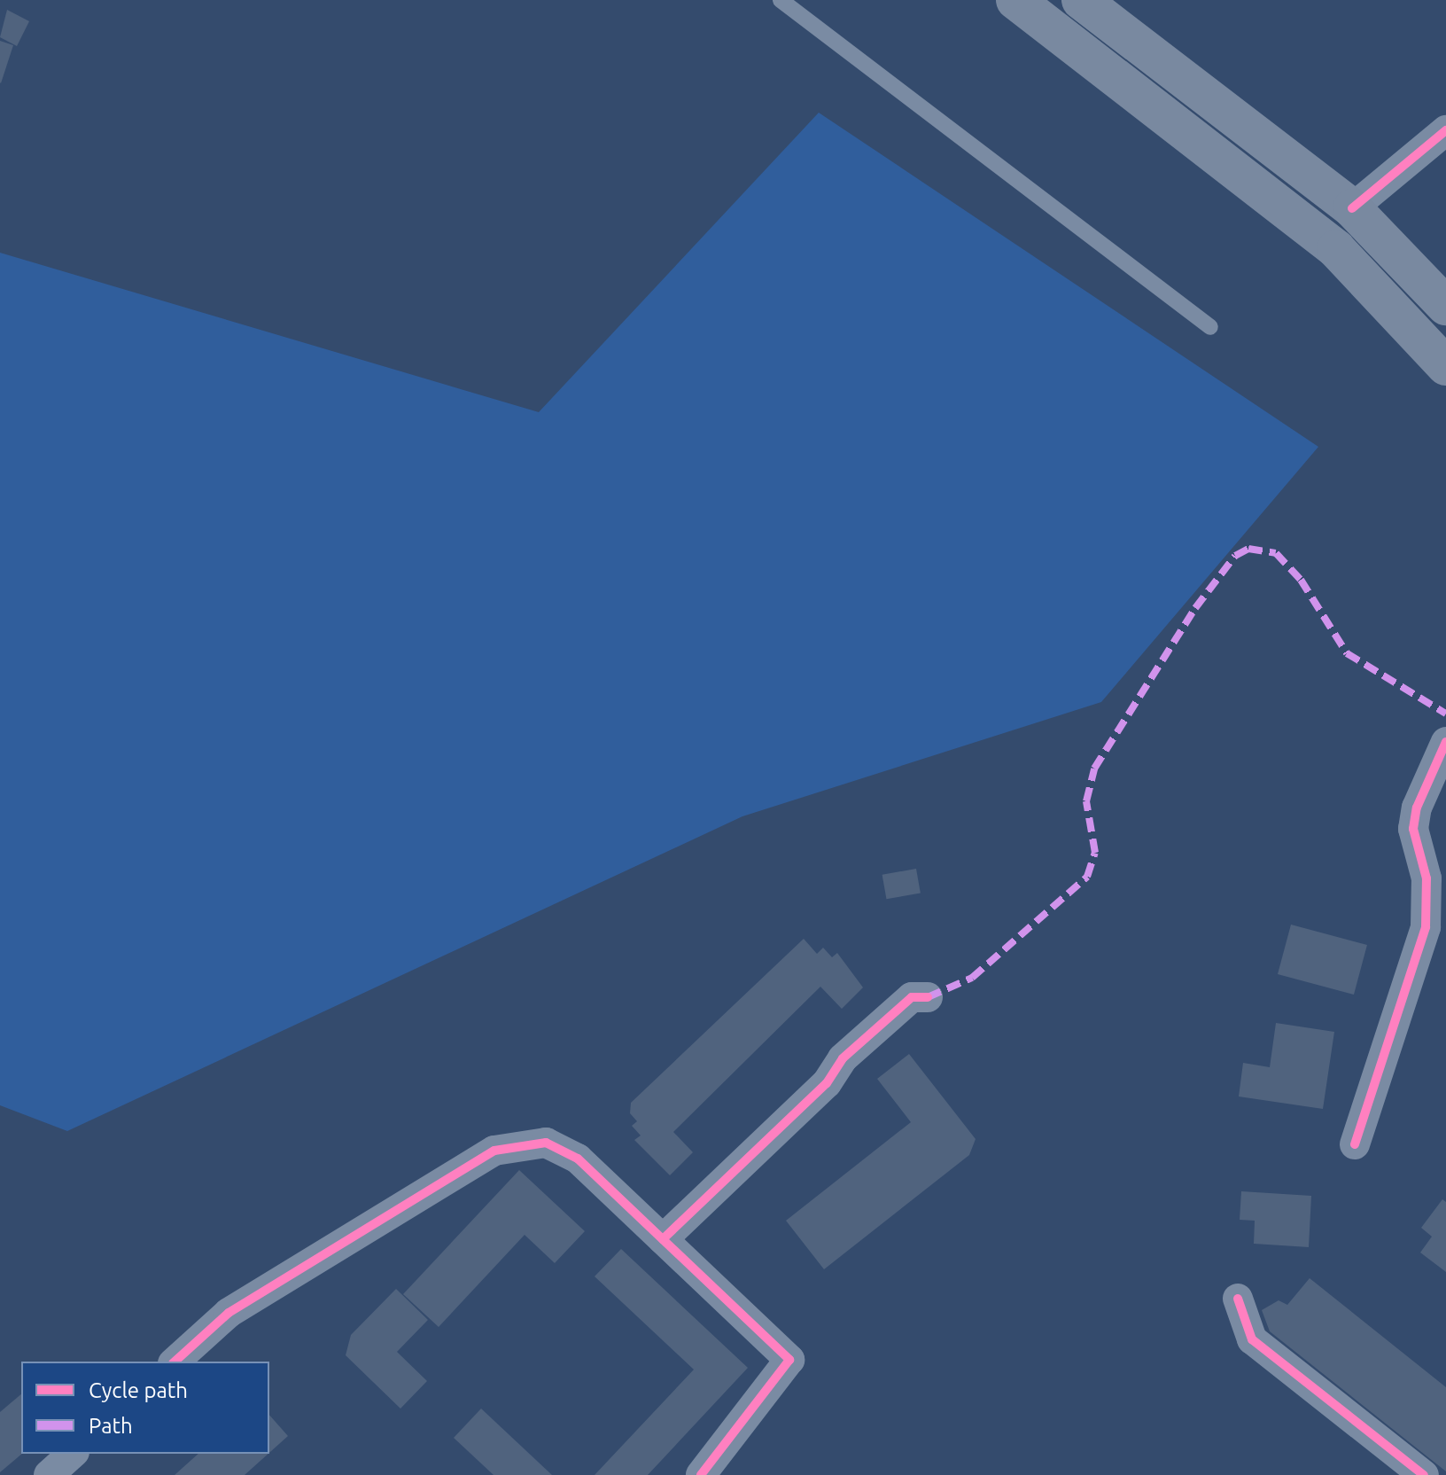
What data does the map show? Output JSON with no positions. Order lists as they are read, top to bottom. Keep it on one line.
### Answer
{"legend":["Cycle path","Path"]}
